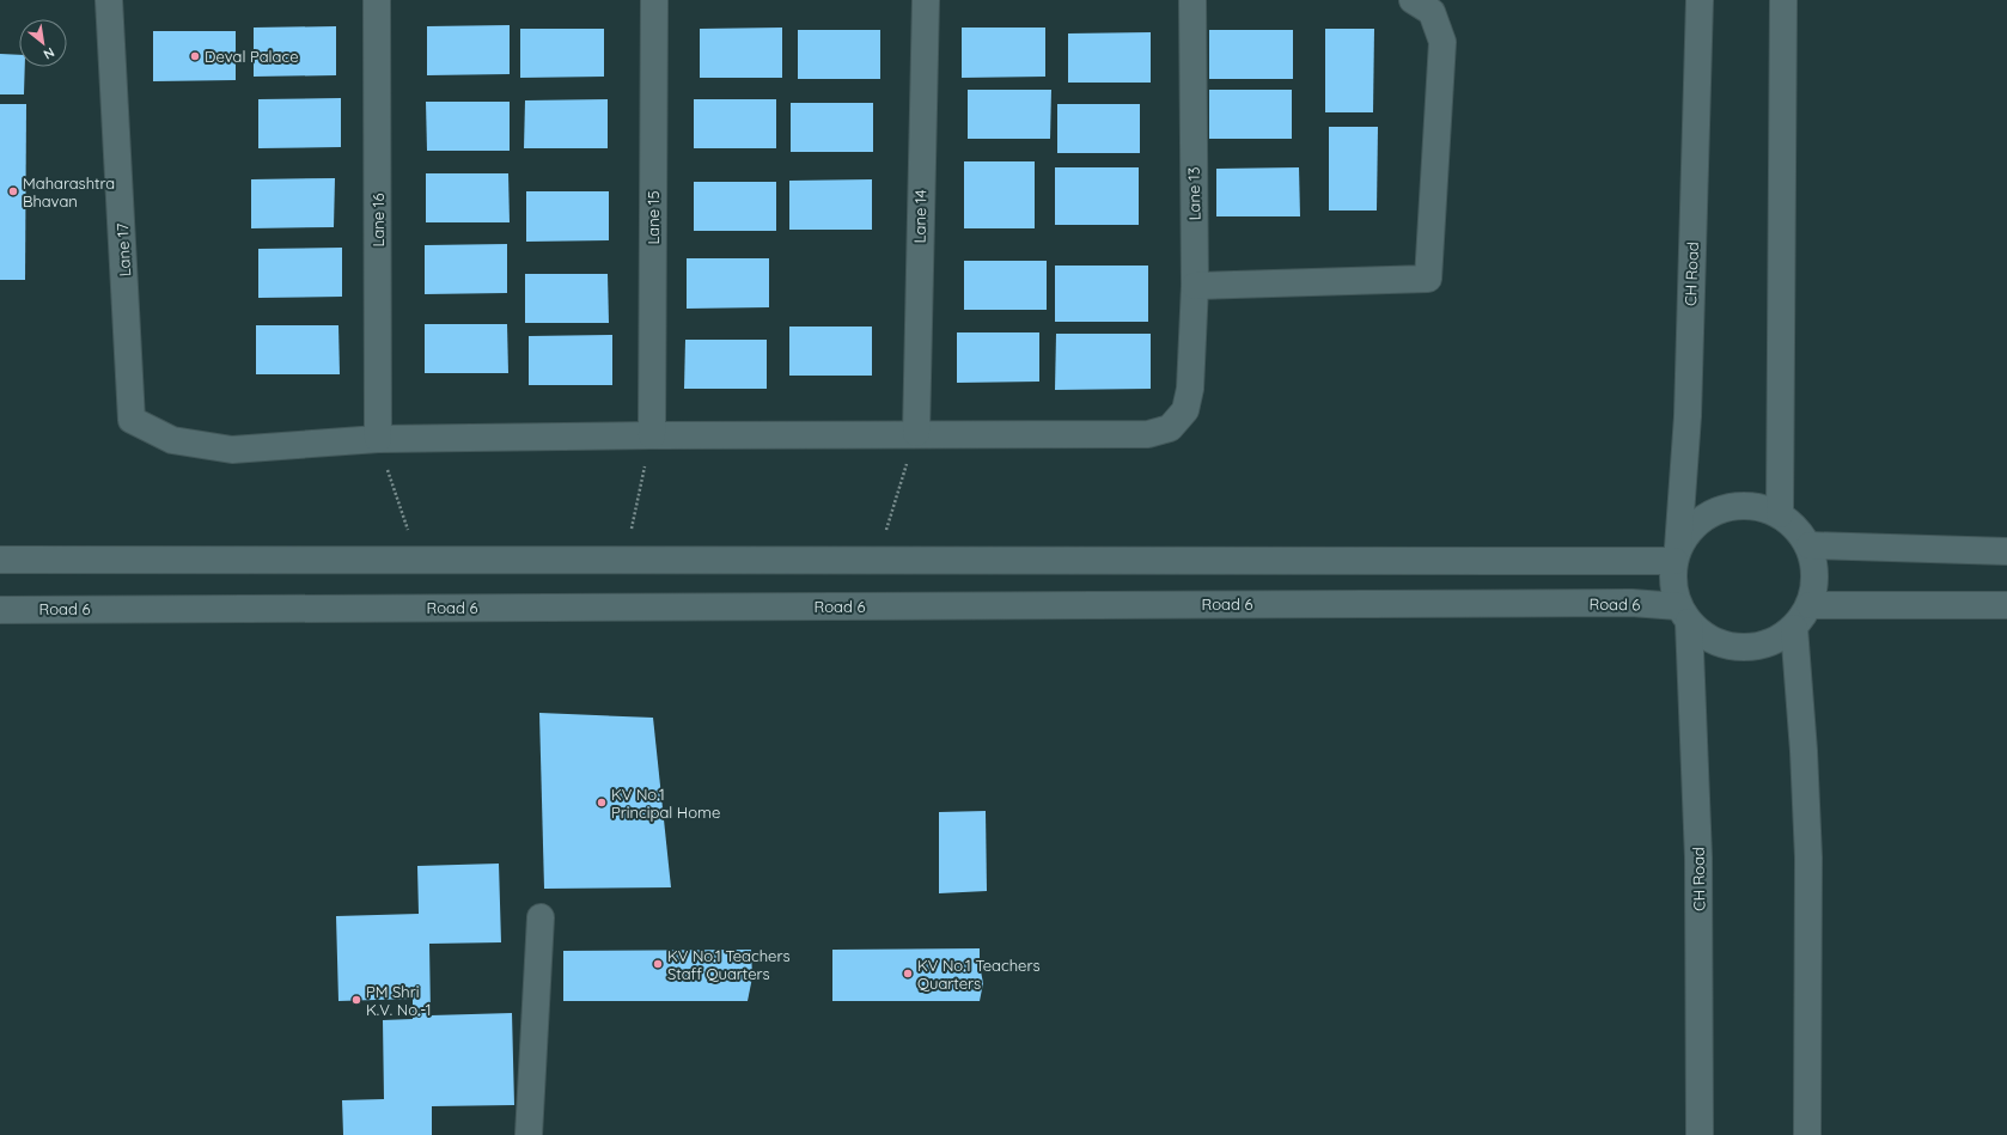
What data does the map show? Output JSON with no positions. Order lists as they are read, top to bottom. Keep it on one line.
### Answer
{"streets":{"street":["Lane 13","Lane 14","Lane 15","Lane 16","Lane 17","CH Road","Road 6"]},"crossings":[["Lane 13","Lane 14"],["Lane 13","Lane 15"],["Lane 13","Lane 16"],["Lane 13","Lane 17"],["Lane 16","Lane 17"],["CH Road","Road 6"]],"places":["Deval Palace","Maharashtra Bhavan","KV No.1 Principal Home","KV No.1 Teachers Staff Quarters","KV No.1 Teachers Quarters","PM Shri K.V. No.-1"],"north":"bottom right"}
